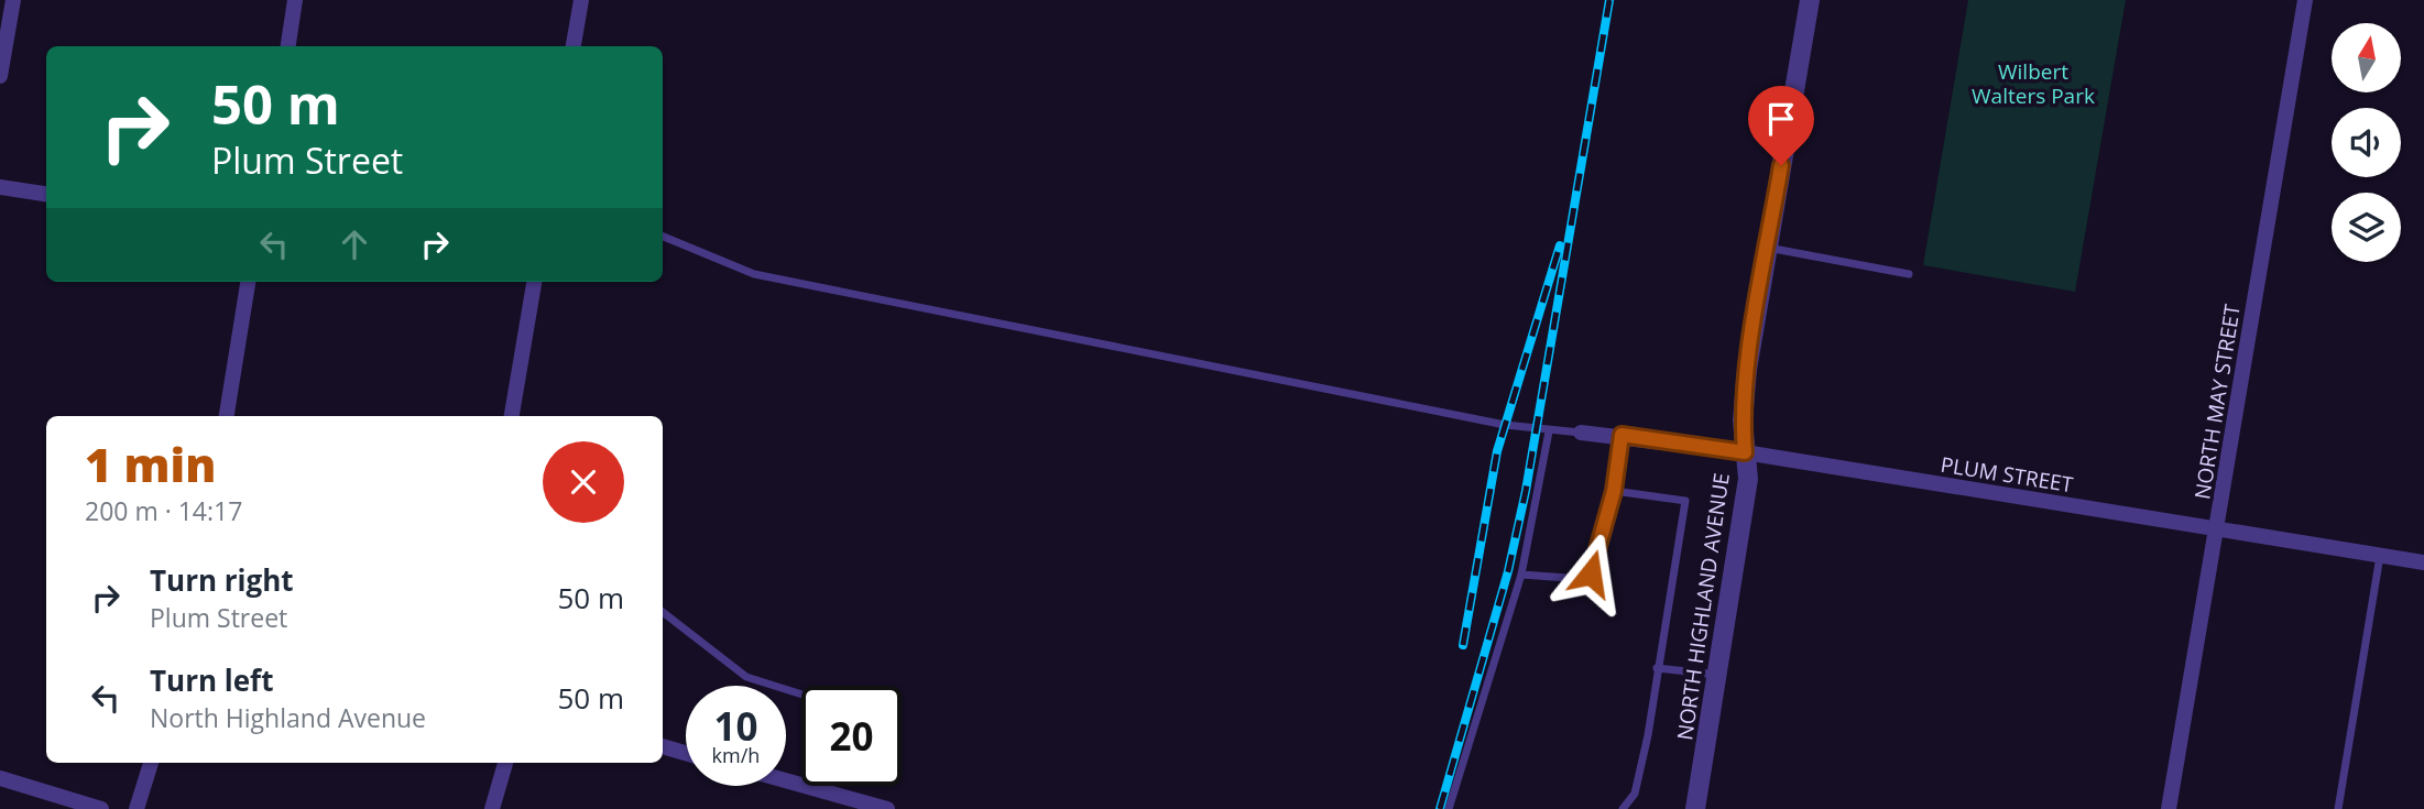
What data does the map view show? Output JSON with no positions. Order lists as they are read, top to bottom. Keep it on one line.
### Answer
{"streets":{"street":["NORTH MAY STREET","PLUM STREET","NORTH HIGHLAND AVENUE"]},"crossings":[["NORTH MAY STREET","PLUM STREET"],["PLUM STREET","NORTH HIGHLAND AVENUE"]],"parks":["Wilbert Walters Park"],"north":"top","page":{"turn":["50 m","Plum Street"],"heading":["1 min","200 m · 14:17"],"list":[{"name":"Turn right","note":"Plum Street","value":"50 m"},{"name":"Turn left","note":"North Highland Avenue","value":"50 m"}],"speed":"10 km/h","limit":"20"}}
